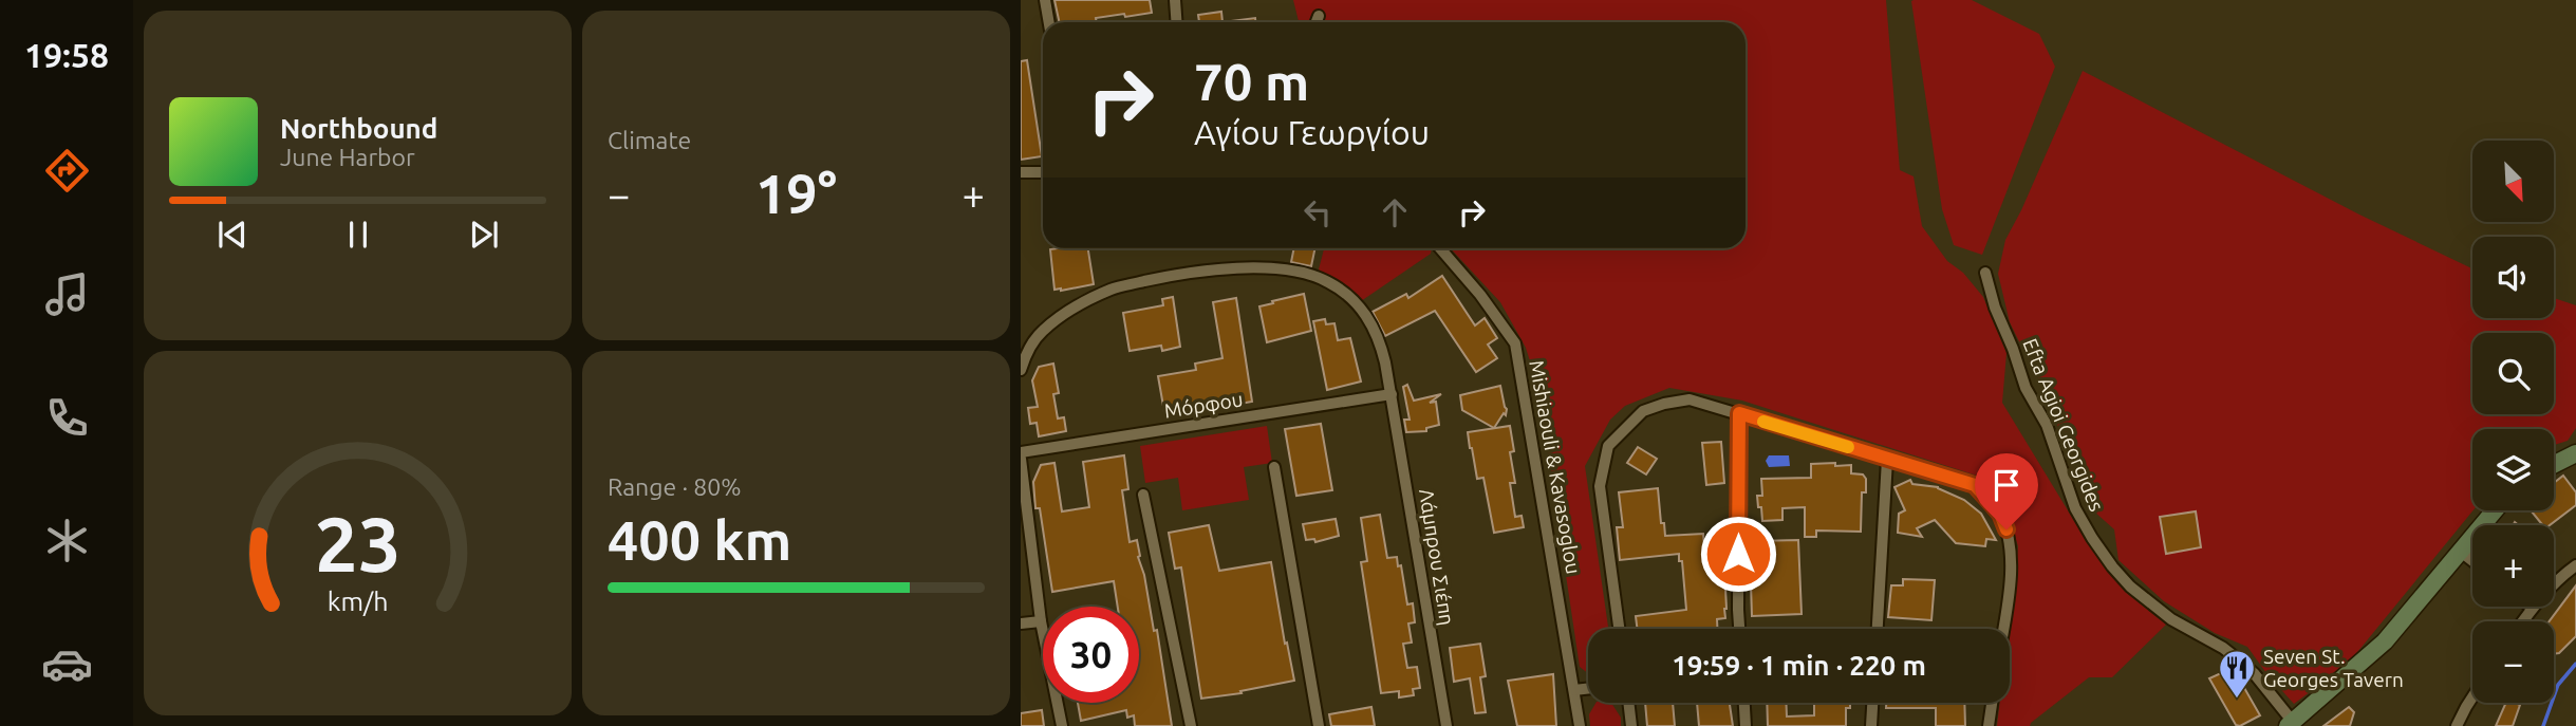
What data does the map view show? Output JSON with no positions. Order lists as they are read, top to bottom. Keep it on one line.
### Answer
{"streets":{"street":["Μόρφου","Efta Agioi Georgides","Mishiaouli & Kavasoglou","Λάμπρου Σιέπη"]},"crossings":[["Μόρφου","Λάμπρου Σιέπη"]],"places":{"restaurant":["Seven St. Georges Tavern"]},"north":"bottom right","page":{"tabs":"19:58","tile":["Climate",["Range · 80%","400 km"]],"turn":["70 m","Αγίου Γεωργίου"],"song":["Northbound","June Harbor"],"map_buttons":["+","−"],"heat":["−","19°","+"],"limit":"30","trip":"19:59 · 1 min · 220 m","gauge":["23","km/h"]}}
